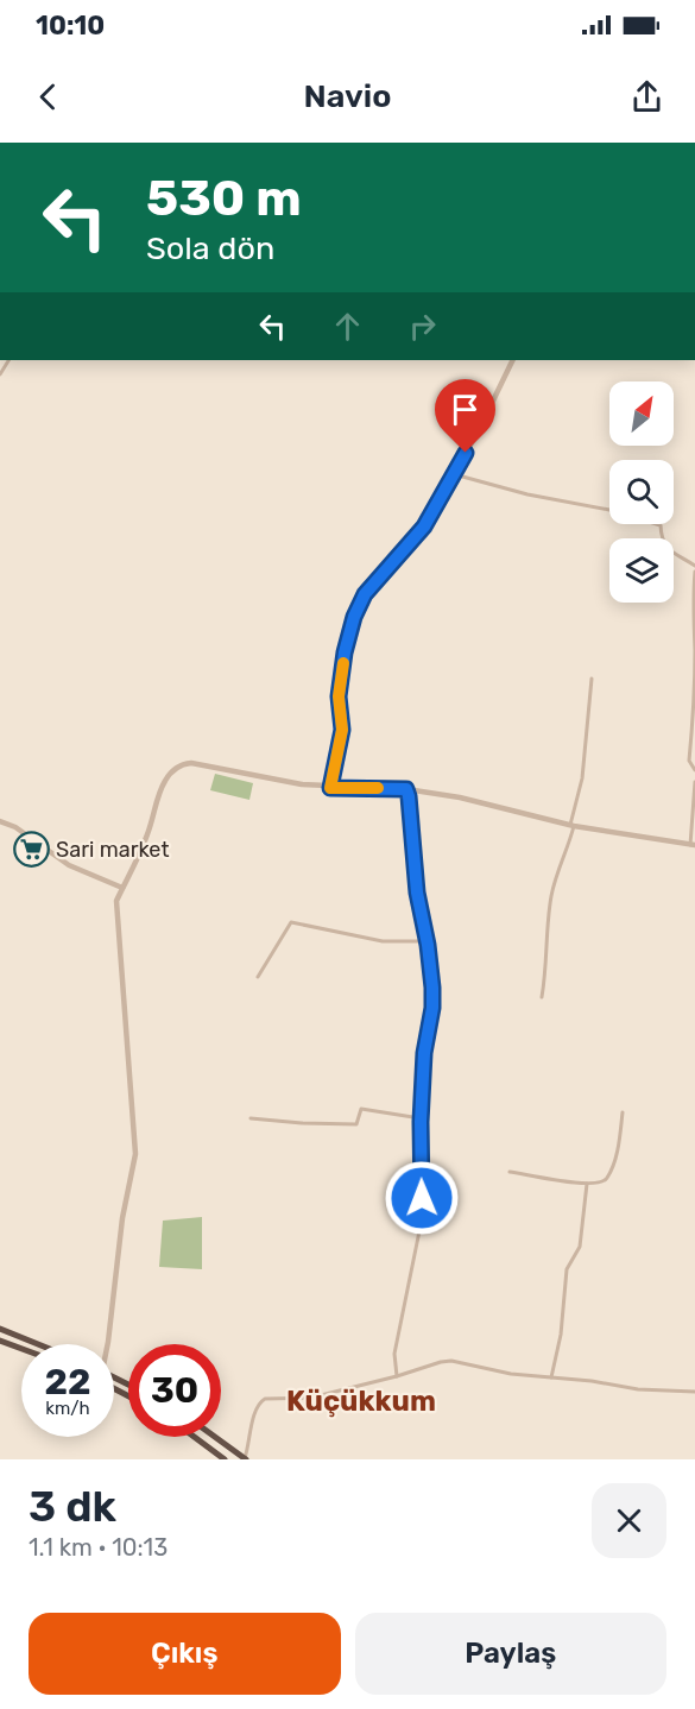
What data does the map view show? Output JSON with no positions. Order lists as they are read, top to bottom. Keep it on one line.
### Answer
{"districts":["Küçükkum"],"places":{"supermarket":["Sari market"]},"north":"top right","page":{"status":"10:10","header":"Navio","turn":["530 m","Sola dön"],"speed":"22 km/h","limit":"30","heading":["3 dk","1.1 km · 10:13"],"buttons":["Çıkış","Paylaş"]}}
